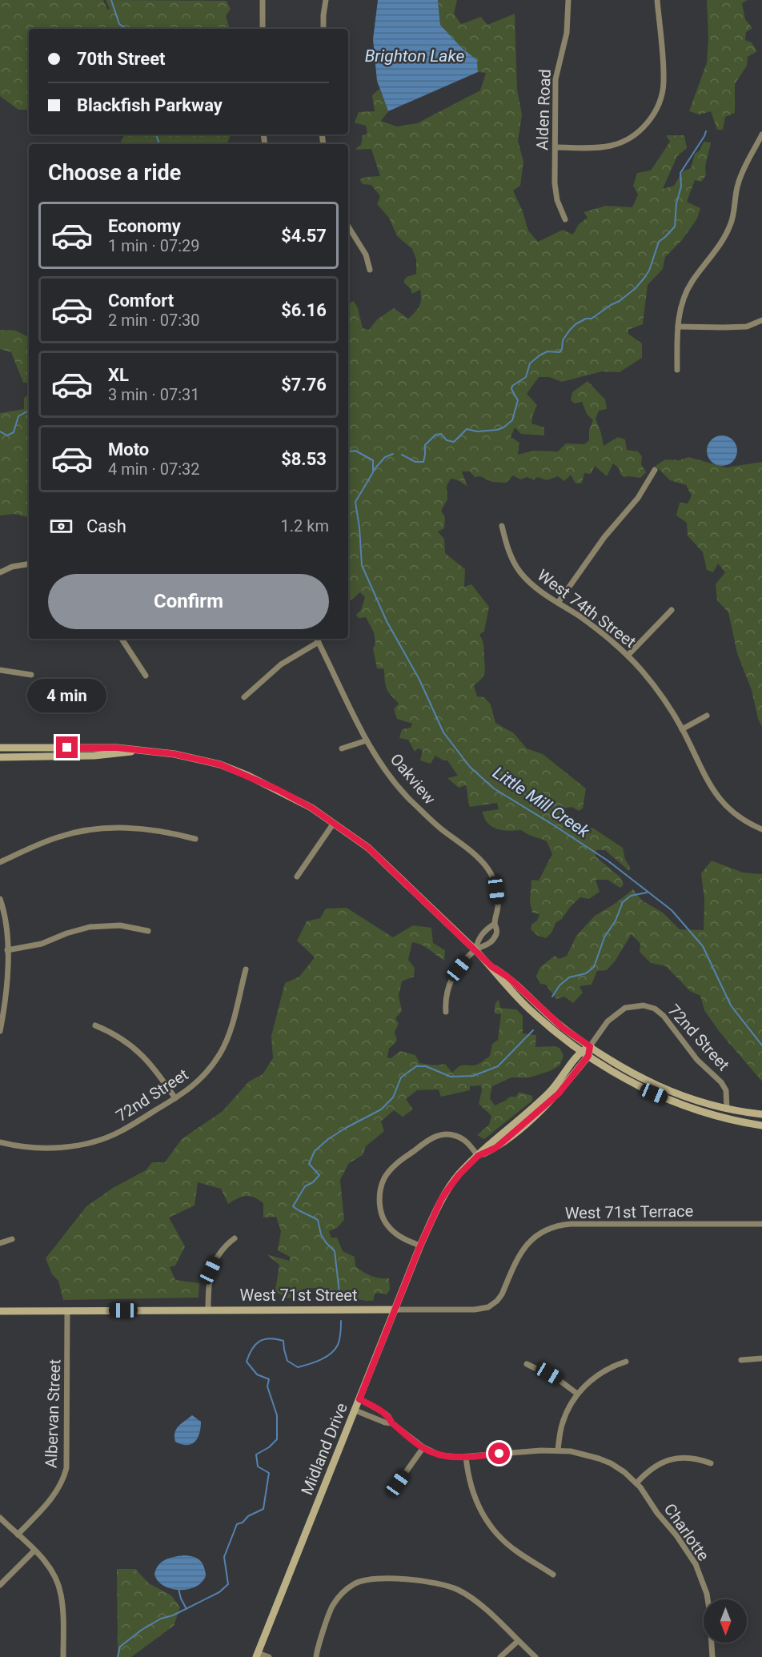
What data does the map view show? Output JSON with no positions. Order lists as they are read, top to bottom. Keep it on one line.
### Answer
{"streets":{"main road":["West 71st Street","Midland Drive"],"street":["Alden Road","West 74th Street","Oakview","72nd Street","West 71st Terrace","Albervan Street","Charlotte"]},"crossings":[["72nd Street","Midland Drive"],["West 71st Terrace","West 71st Street"],["West 71st Terrace","Midland Drive"],["West 71st Street","Albervan Street"],["West 71st Street","Midland Drive"],["Midland Drive","Charlotte"]],"water":["Brighton Lake","Little Mill Creek"],"north":"bottom","page":{"banner":["70th Street","Blackfish Parkway"],"heading":"Choose a ride","list":[{"name":"Economy","note":"1 min · 07:29","value":"$4.57"},{"name":"Comfort","note":"2 min · 07:30","value":"$6.16"},{"name":"XL","note":"3 min · 07:31","value":"$7.76"},{"name":"Moto","note":"4 min · 07:32","value":"$8.53"}],"pay":["Cash","1.2 km"],"buttons":"Confirm","bubble":"4 min"}}
